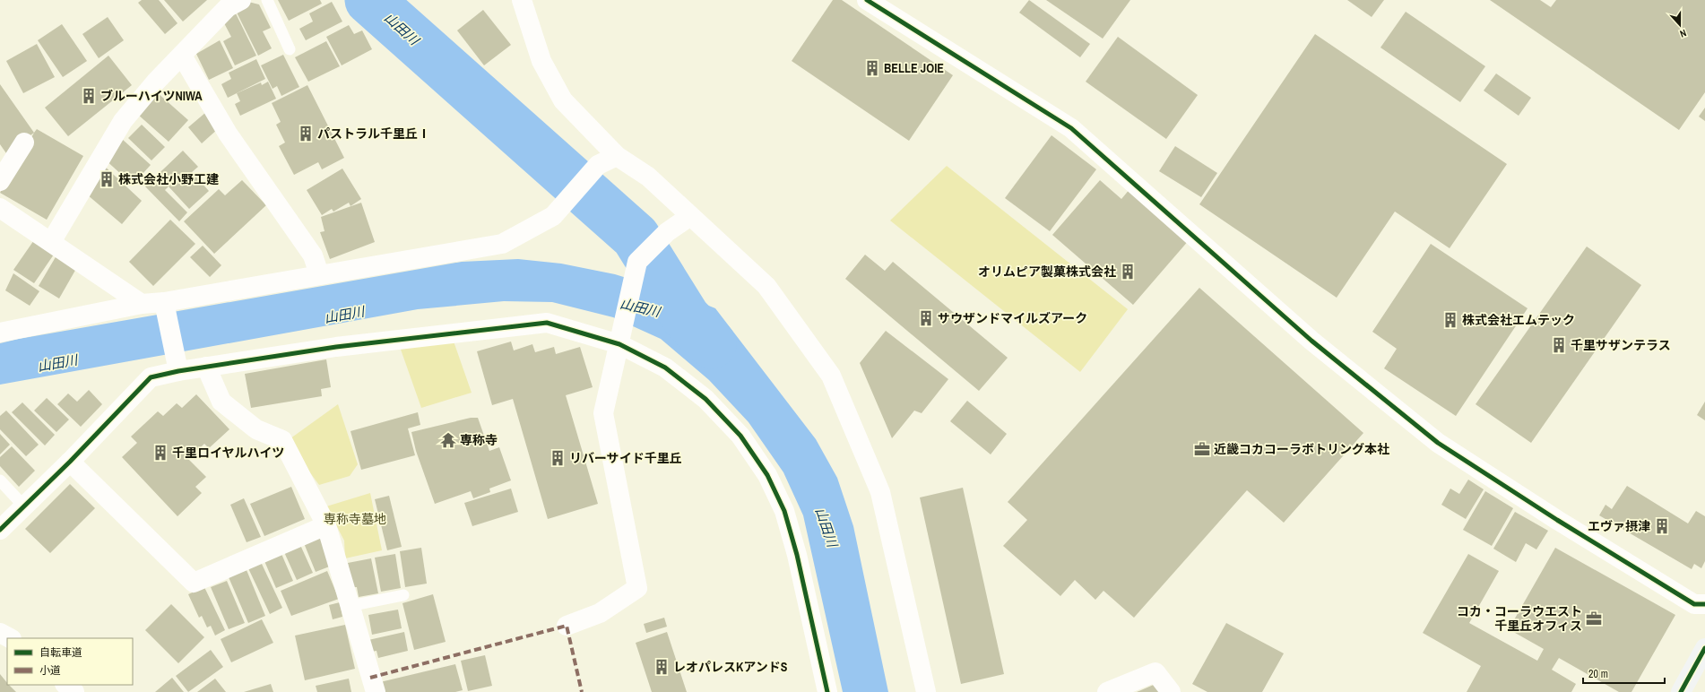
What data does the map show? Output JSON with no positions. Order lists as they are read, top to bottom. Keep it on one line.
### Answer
{"water":["山田川"],"parks":["専称寺墓地"],"places":{"building":["BELLE JOIE","ブルーハイツNIWA","パストラル千里丘Ⅰ","株式会社小野工建","オリムピア製菓株式会社","サウザンドマイルズアーク","株式会社エムテック","千里サザンテラス","千里ロイヤルハイツ","リバーサイド千里丘","エヴァ摂津","レオパレスKアンドS"],"temple":["専称寺"],"office":["近畿コカコーラボトリング本社","コカ・コーラウエスト 千里丘オフィス"]},"legend":["自転車道","小道"],"scale_bar":"20 m","north":"bottom"}
